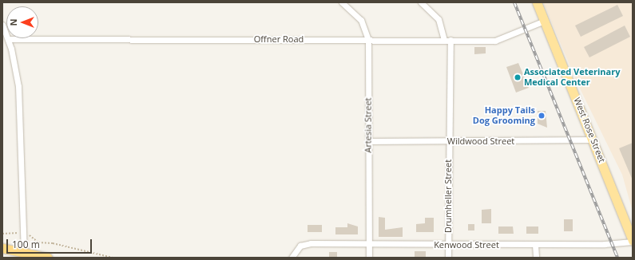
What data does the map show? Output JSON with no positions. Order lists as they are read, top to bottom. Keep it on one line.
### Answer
{"streets":{"main road":["West Rose Street"],"street":["Offner Road","Artesia Street","Wildwood Street","Drumheller Street","Kenwood Street"]},"crossings":[["Offner Road","Artesia Street"],["Offner Road","West Rose Street"],["Offner Road","Drumheller Street"],["Artesia Street","Wildwood Street"],["Artesia Street","Kenwood Street"],["West Rose Street","Wildwood Street"],["West Rose Street","Kenwood Street"],["Wildwood Street","Drumheller Street"],["Drumheller Street","Kenwood Street"]],"places":["Associated Veterinary Medical Center","Happy Tails Dog Grooming"],"scale_bar":"100 m","north":"left"}
